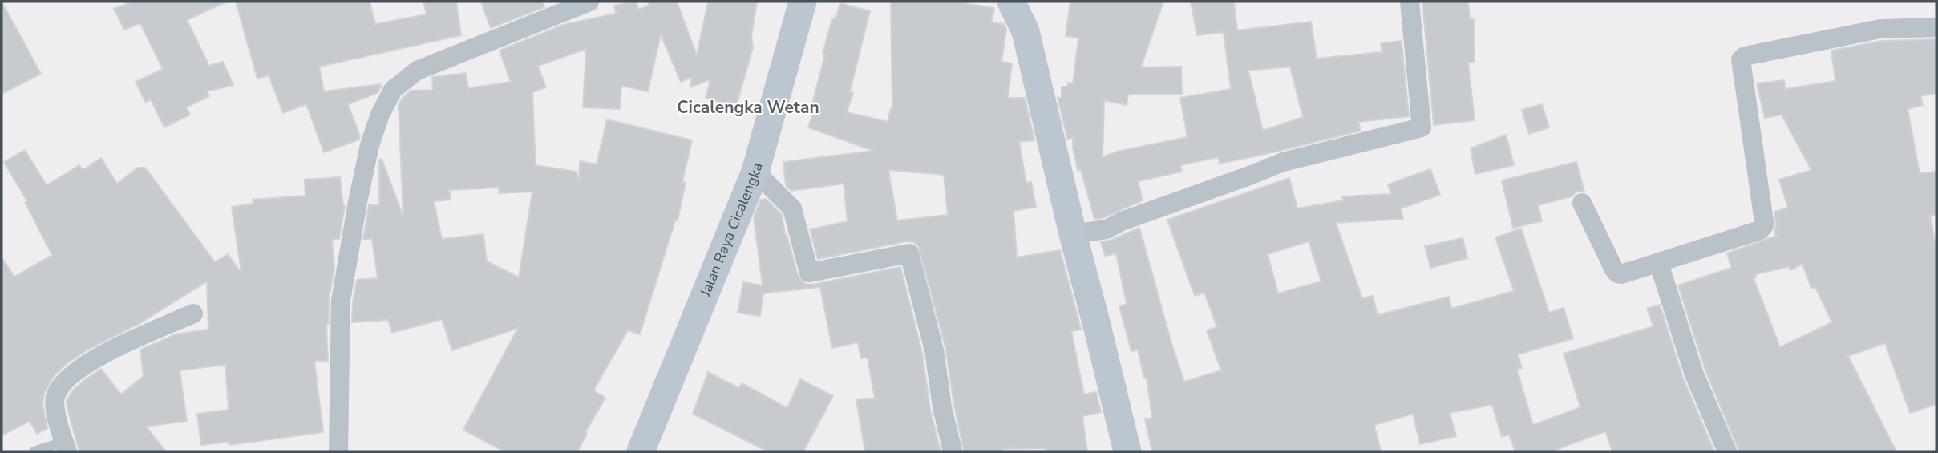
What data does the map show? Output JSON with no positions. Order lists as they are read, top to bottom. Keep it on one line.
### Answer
{"streets":{"main road":["Jalan Raya Cicalengka"]},"districts":["Cicalengka Wetan"]}
